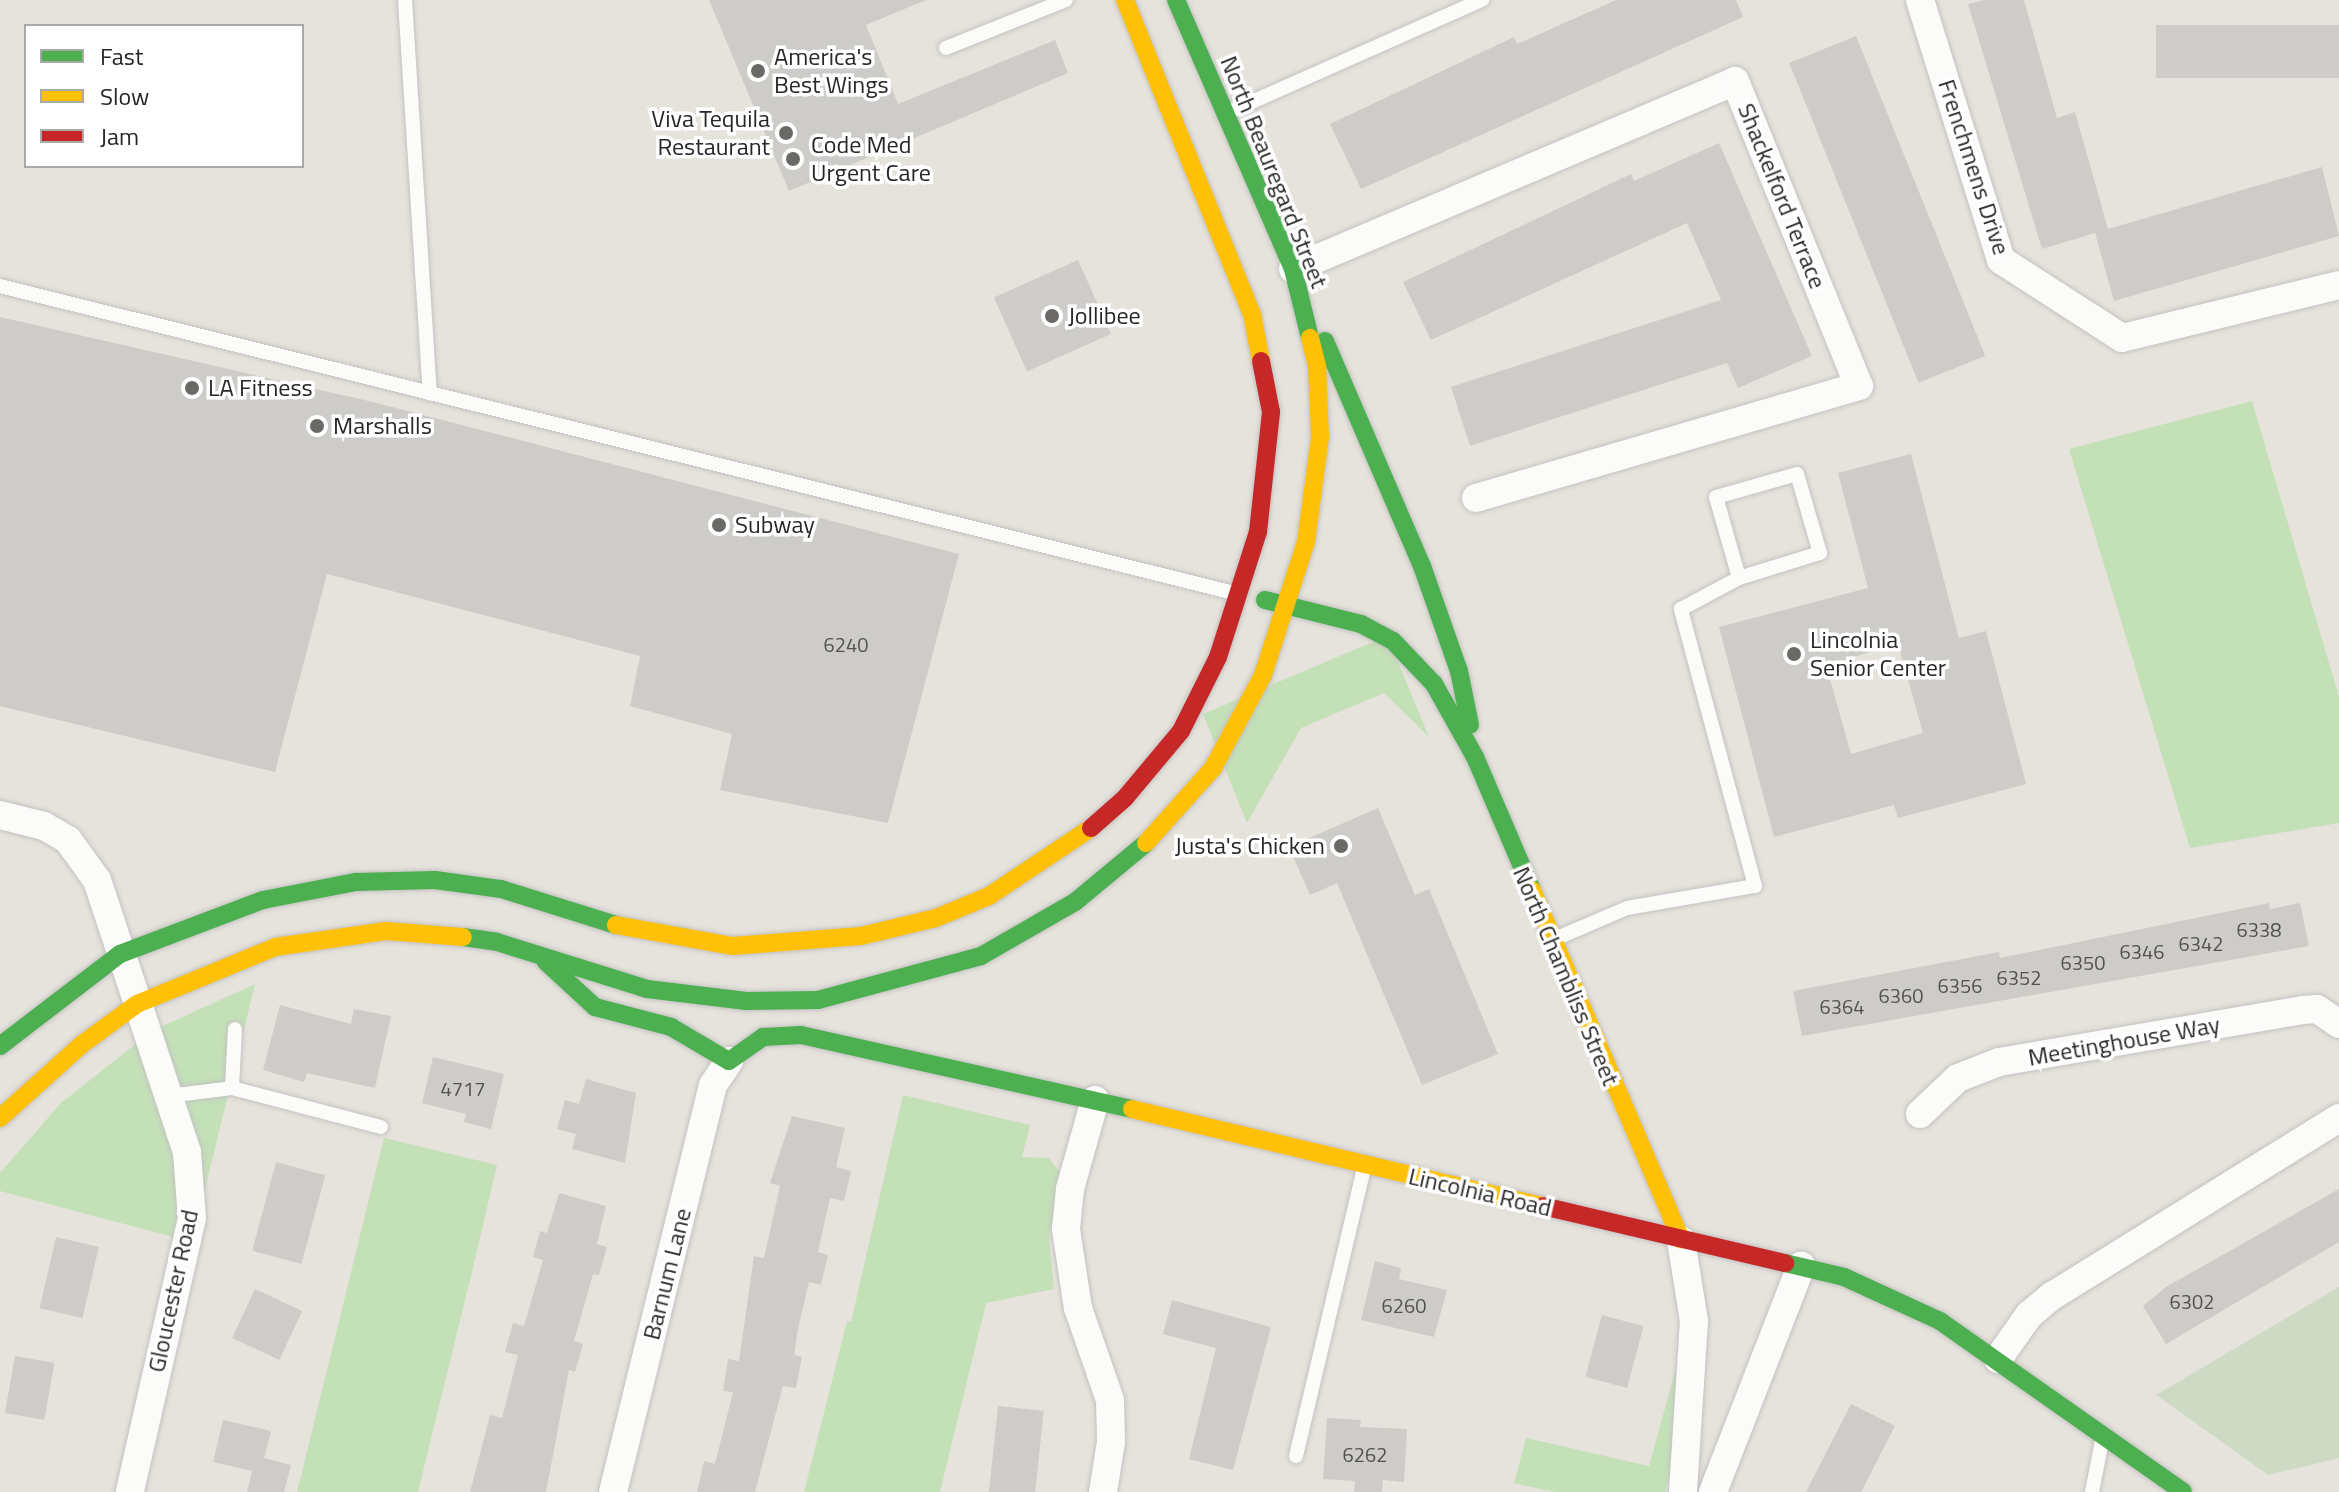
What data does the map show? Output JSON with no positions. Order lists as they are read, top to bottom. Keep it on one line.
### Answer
{"streets":{"main road":["North Beauregard Street","North Chambliss Street","Lincolnia Road"],"street":["Frenchmens Drive","Shackelford Terrace","Meetinghouse Way","Barnum Lane","Gloucester Road"]},"crossings":[["North Beauregard Street","Shackelford Terrace"],["North Beauregard Street","North Chambliss Street"],["North Beauregard Street","Gloucester Road"],["North Chambliss Street","Lincolnia Road"],["Lincolnia Road","Barnum Lane"]],"places":["America's Best Wings","Viva Tequila Restaurant","Code Med Urgent Care","Jollibee","LA Fitness","Marshalls","Subway","Lincolnia Senior Center","Justa's Chicken"],"house_numbers":["6240","6338","6342","6346","6350","6352","6356","6360","6364","4717","6302","6260","6262"],"legend":["Fast","Slow","Jam"]}
